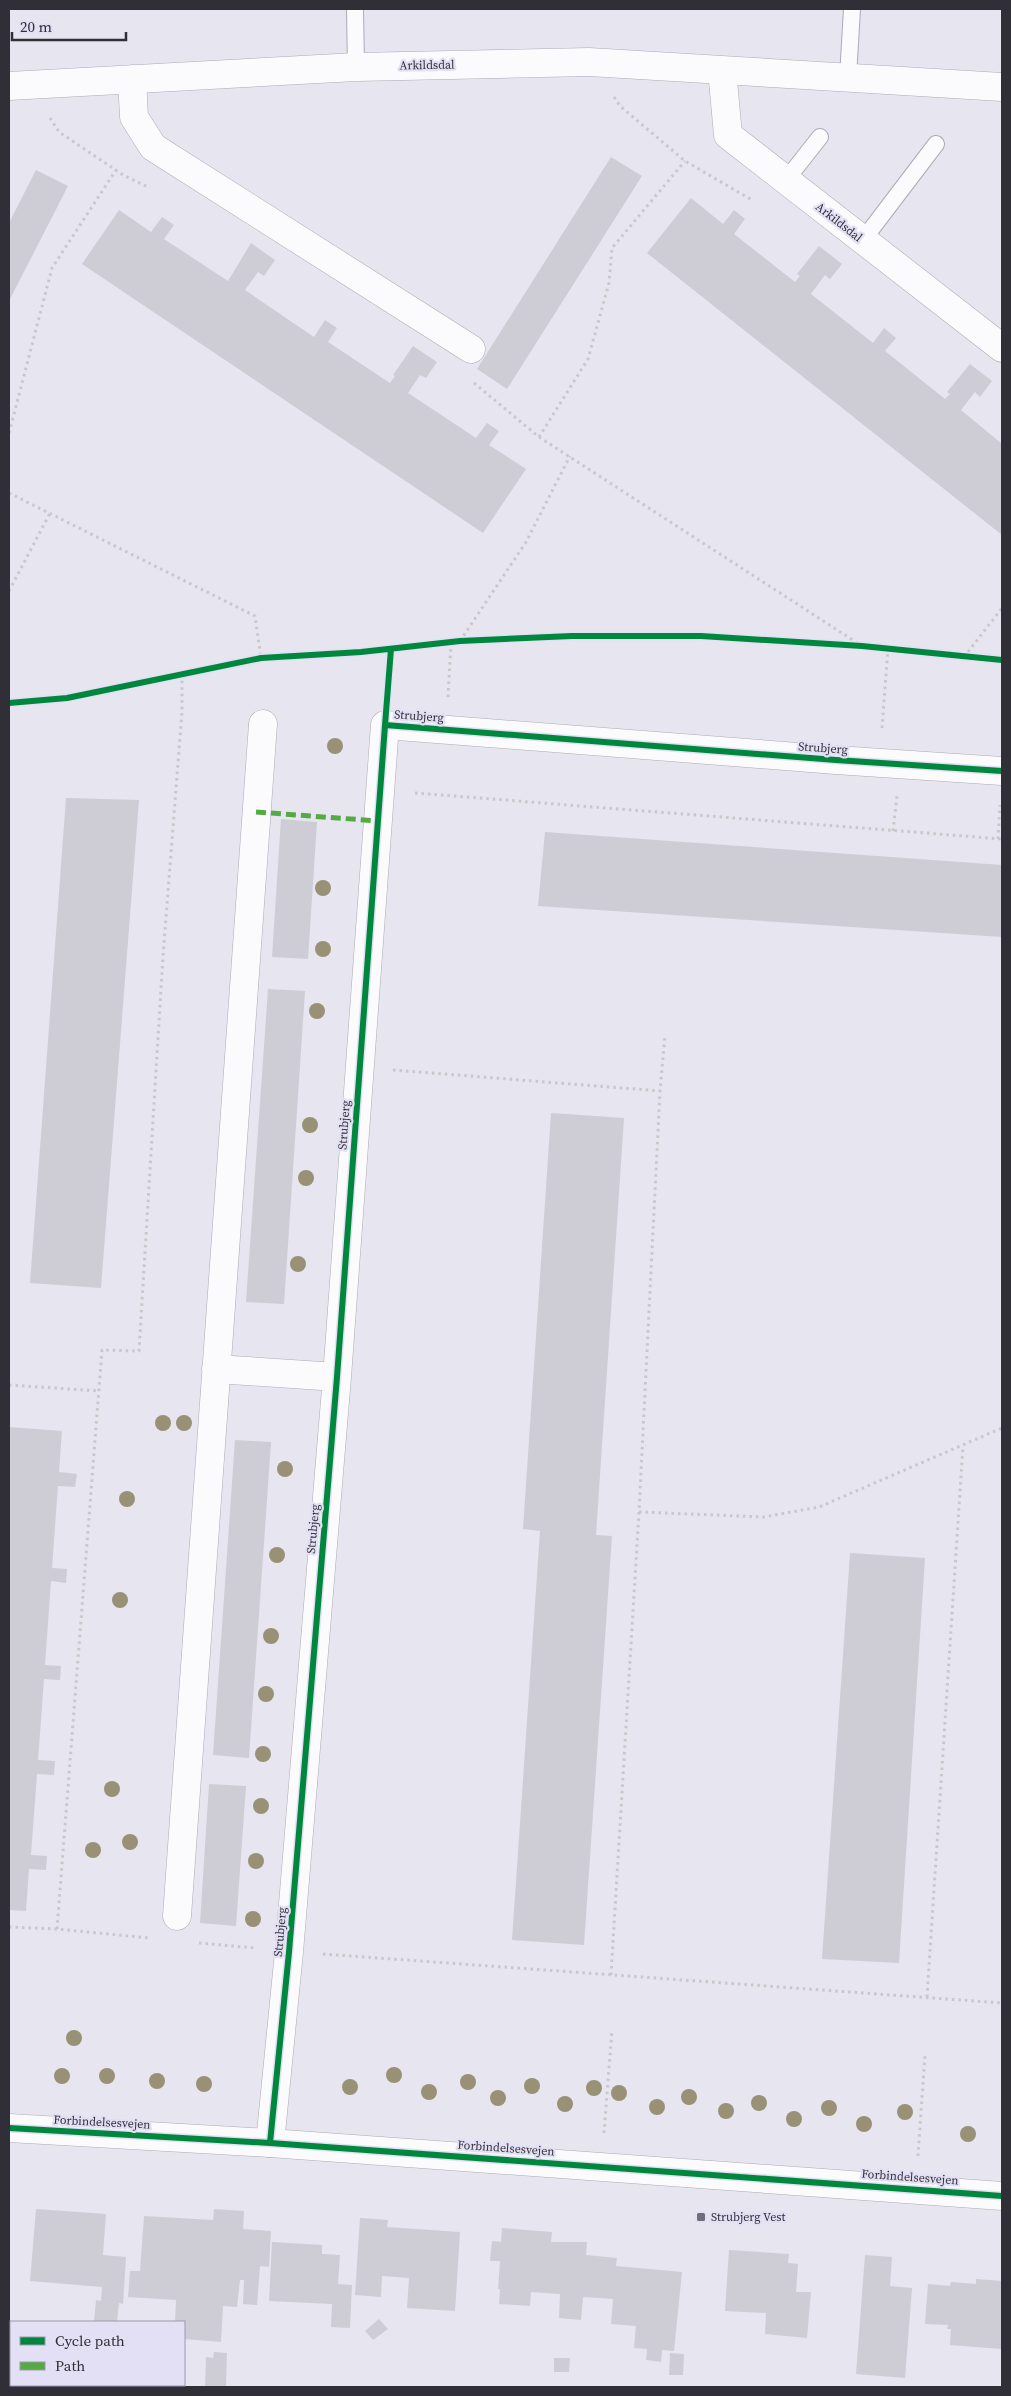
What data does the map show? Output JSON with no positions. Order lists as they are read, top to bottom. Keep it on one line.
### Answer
{"streets":{"street":["Arkildsdal","Strubjerg","Forbindelsesvejen"]},"crossings":[["Strubjerg","Forbindelsesvejen"]],"places":{"transit":["Strubjerg Vest"]},"legend":["Cycle path","Path"],"scale_bar":"20 m"}
